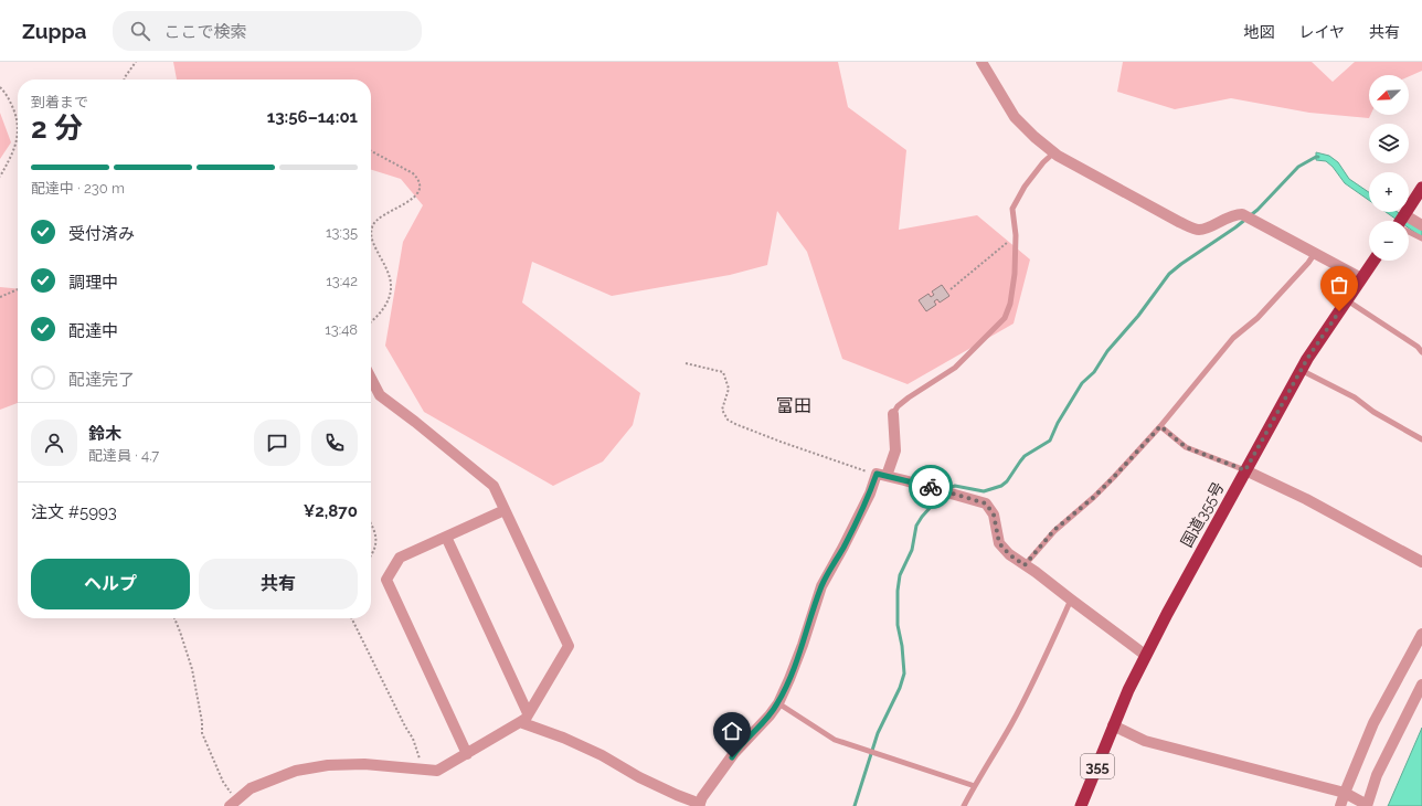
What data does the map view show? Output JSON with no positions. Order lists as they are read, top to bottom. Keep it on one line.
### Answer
{"streets":{"highway":["国道355号","355"]},"districts":["富田"],"north":"bottom left","page":{"header":"Zuppa","search":"ここで検索","nav":["地図","レイヤ","共有"],"map_buttons":["+","−"],"heading":["2 分","到着まで","13:56–14:01"],"panel":["鈴木","配達員 · 4.7","注文 #5993","¥2,870"],"bar":"配達中 · 230 m","list":[["受付済み","13:35"],["調理中","13:42"],["配達中","13:48"],"配達完了"],"buttons":["ヘルプ","共有"]}}
